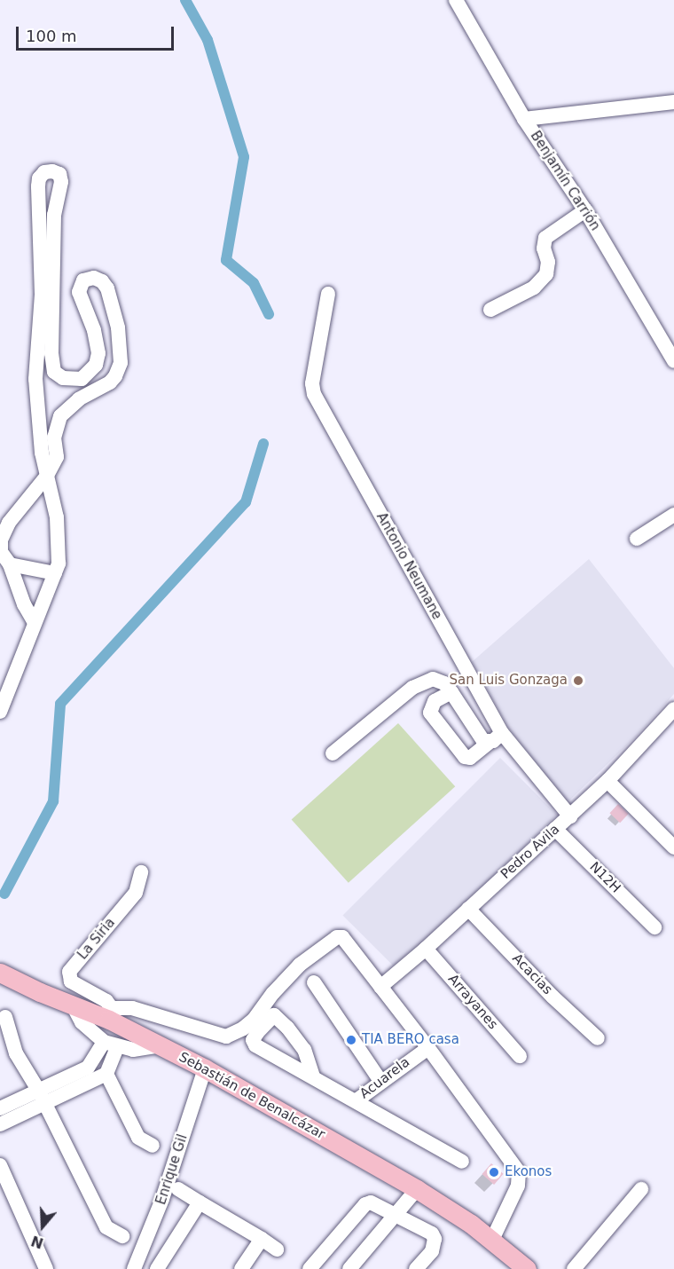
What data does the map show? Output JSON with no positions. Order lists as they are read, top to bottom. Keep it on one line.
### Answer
{"streets":{"main road":["Sebastián de Benalcázar"],"street":["Benjamín Carrión","Antonio Neumane","Pedro Avila","N12H","La Siria","Acacias","Arrayanes","Acuarela","Enrique Gil"]},"crossings":[["Antonio Neumane","Pedro Avila"],["Pedro Avila","N12H"],["Pedro Avila","Acacias"],["Pedro Avila","Arrayanes"],["La Siria","Sebastián de Benalcázar"],["Sebastián de Benalcázar","Enrique Gil"]],"places":["San Luis Gonzaga","TIA BERO casa","Ekonos"],"scale_bar":"100 m","north":"bottom"}
